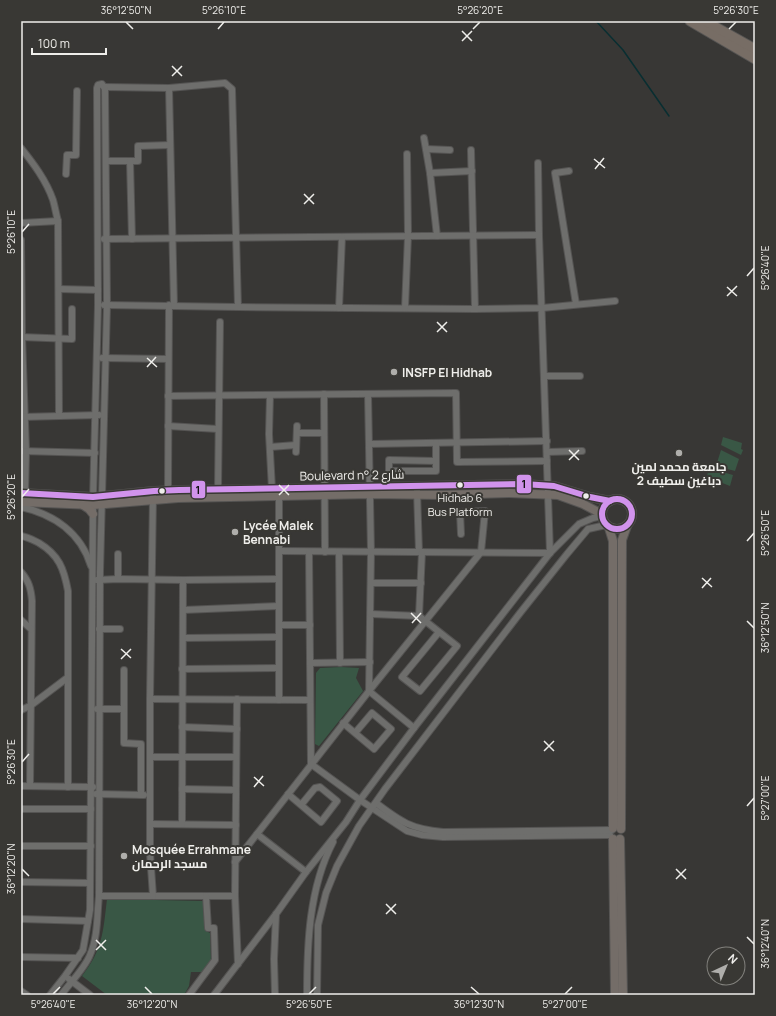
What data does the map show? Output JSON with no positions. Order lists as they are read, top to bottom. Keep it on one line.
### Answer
{"streets":{"main road":["Boulevard n° شارع 2"]},"places":["INSFP El Hidhab","جامعة محمد لمين دباغين سطيف 2","Hidhab 6 Bus Platform","Lycée Malek Bennabi","Mosquée Errahmane مسجد الرحمان"],"lines":["transit line 1"],"scale_bar":"100 m","north":"top right","coordinates":["36°12'50\"N","5°26'10\"E","5°26'20\"E","5°26'30\"E","5°26'40\"E","5°26'50\"E","5°27'00\"E","36°12'20\"N","36°12'40\"N","36°12'30\"N"]}
